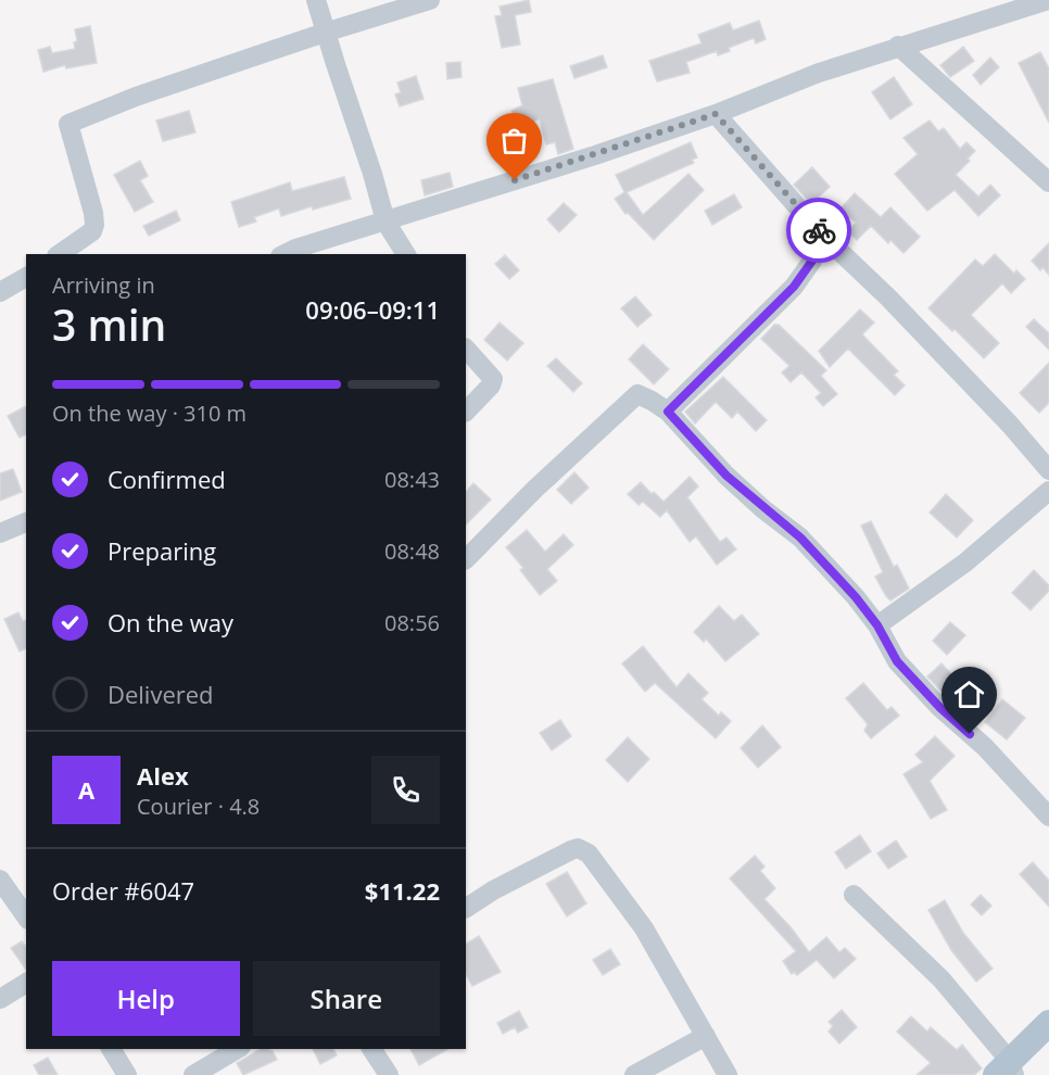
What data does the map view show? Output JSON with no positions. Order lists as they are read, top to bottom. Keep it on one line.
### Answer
{"page":{"heading":["3 min","Arriving in","09:06–09:11"],"panel":["Alex","Courier · 4.8","Order #6047","$11.22"],"bar":"On the way · 310 m","list":[["Confirmed","08:43"],["Preparing","08:48"],["On the way","08:56"],"Delivered"],"round":"A","buttons":["Help","Share"]}}
